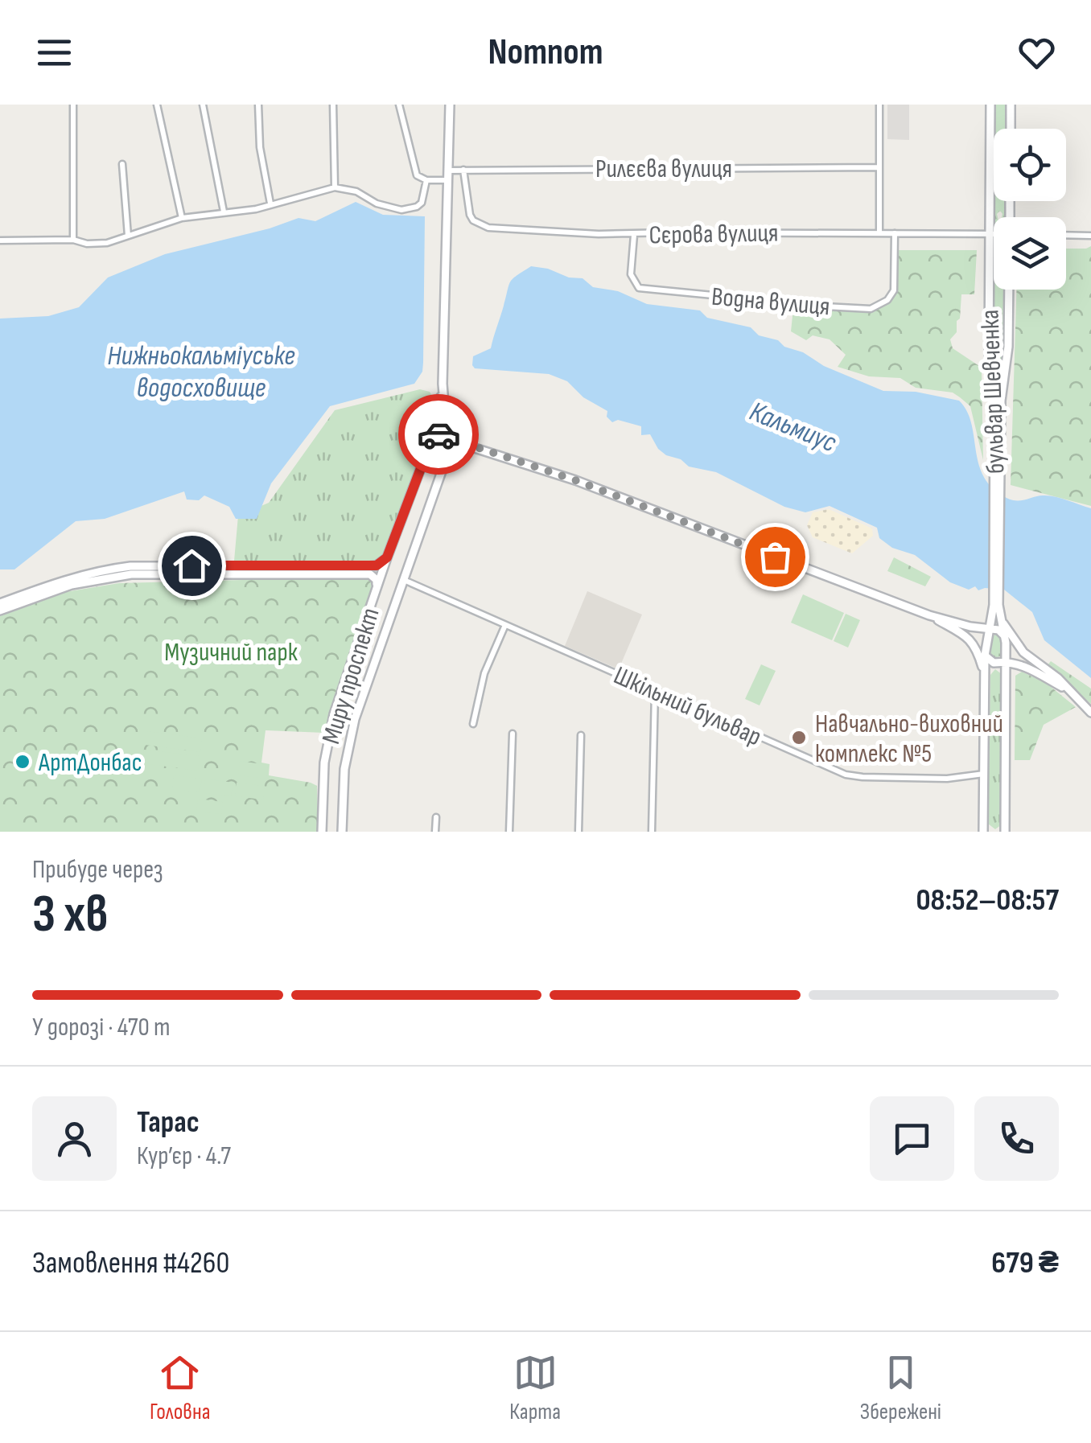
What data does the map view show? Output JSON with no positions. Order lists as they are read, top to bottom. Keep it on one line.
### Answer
{"streets":{"main road":["бульвар Шевченка","Миру проспект"],"street":["Рилєєва вулиця","Сєрова вулиця","Водна вулиця","Шкільний бульвар"]},"crossings":[["Рилєєва вулиця","Сєрова вулиця"],["Рилєєва вулиця","Миру проспект"],["Сєрова вулиця","Водна вулиця"],["Сєрова вулиця","бульвар Шевченка"],["бульвар Шевченка","Шкільний бульвар"],["Миру проспект","Шкільний бульвар"]],"water":["Нижньокальміуське водосховище","Кальмиус"],"parks":["Музичний парк"],"places":["Навчально-виховний комплекс №5","АртДонбас"],"page":{"header":"Nomnom","heading":["3 хв","Прибуде через","08:52–08:57"],"panel":["Тарас","Кур’єр · 4.7","Замовлення #4260","679 ₴"],"bar":"У дорозі · 470 m","tabs":["Головна","Карта","Збережені"]}}
